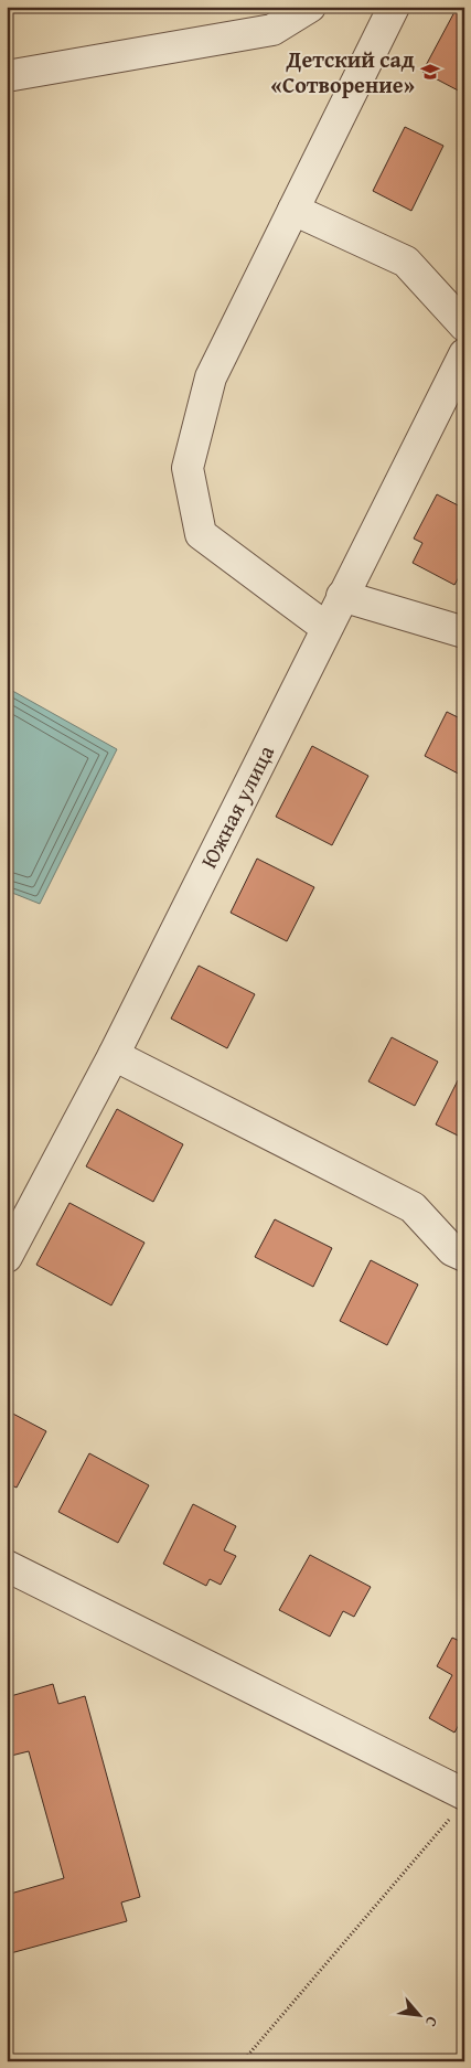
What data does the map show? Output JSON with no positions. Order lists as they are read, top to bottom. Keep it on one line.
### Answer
{"streets":{"street":["Южная улица"]},"places":{"school or university":["Детский сад «Сотворение»"]},"north":"bottom right"}
